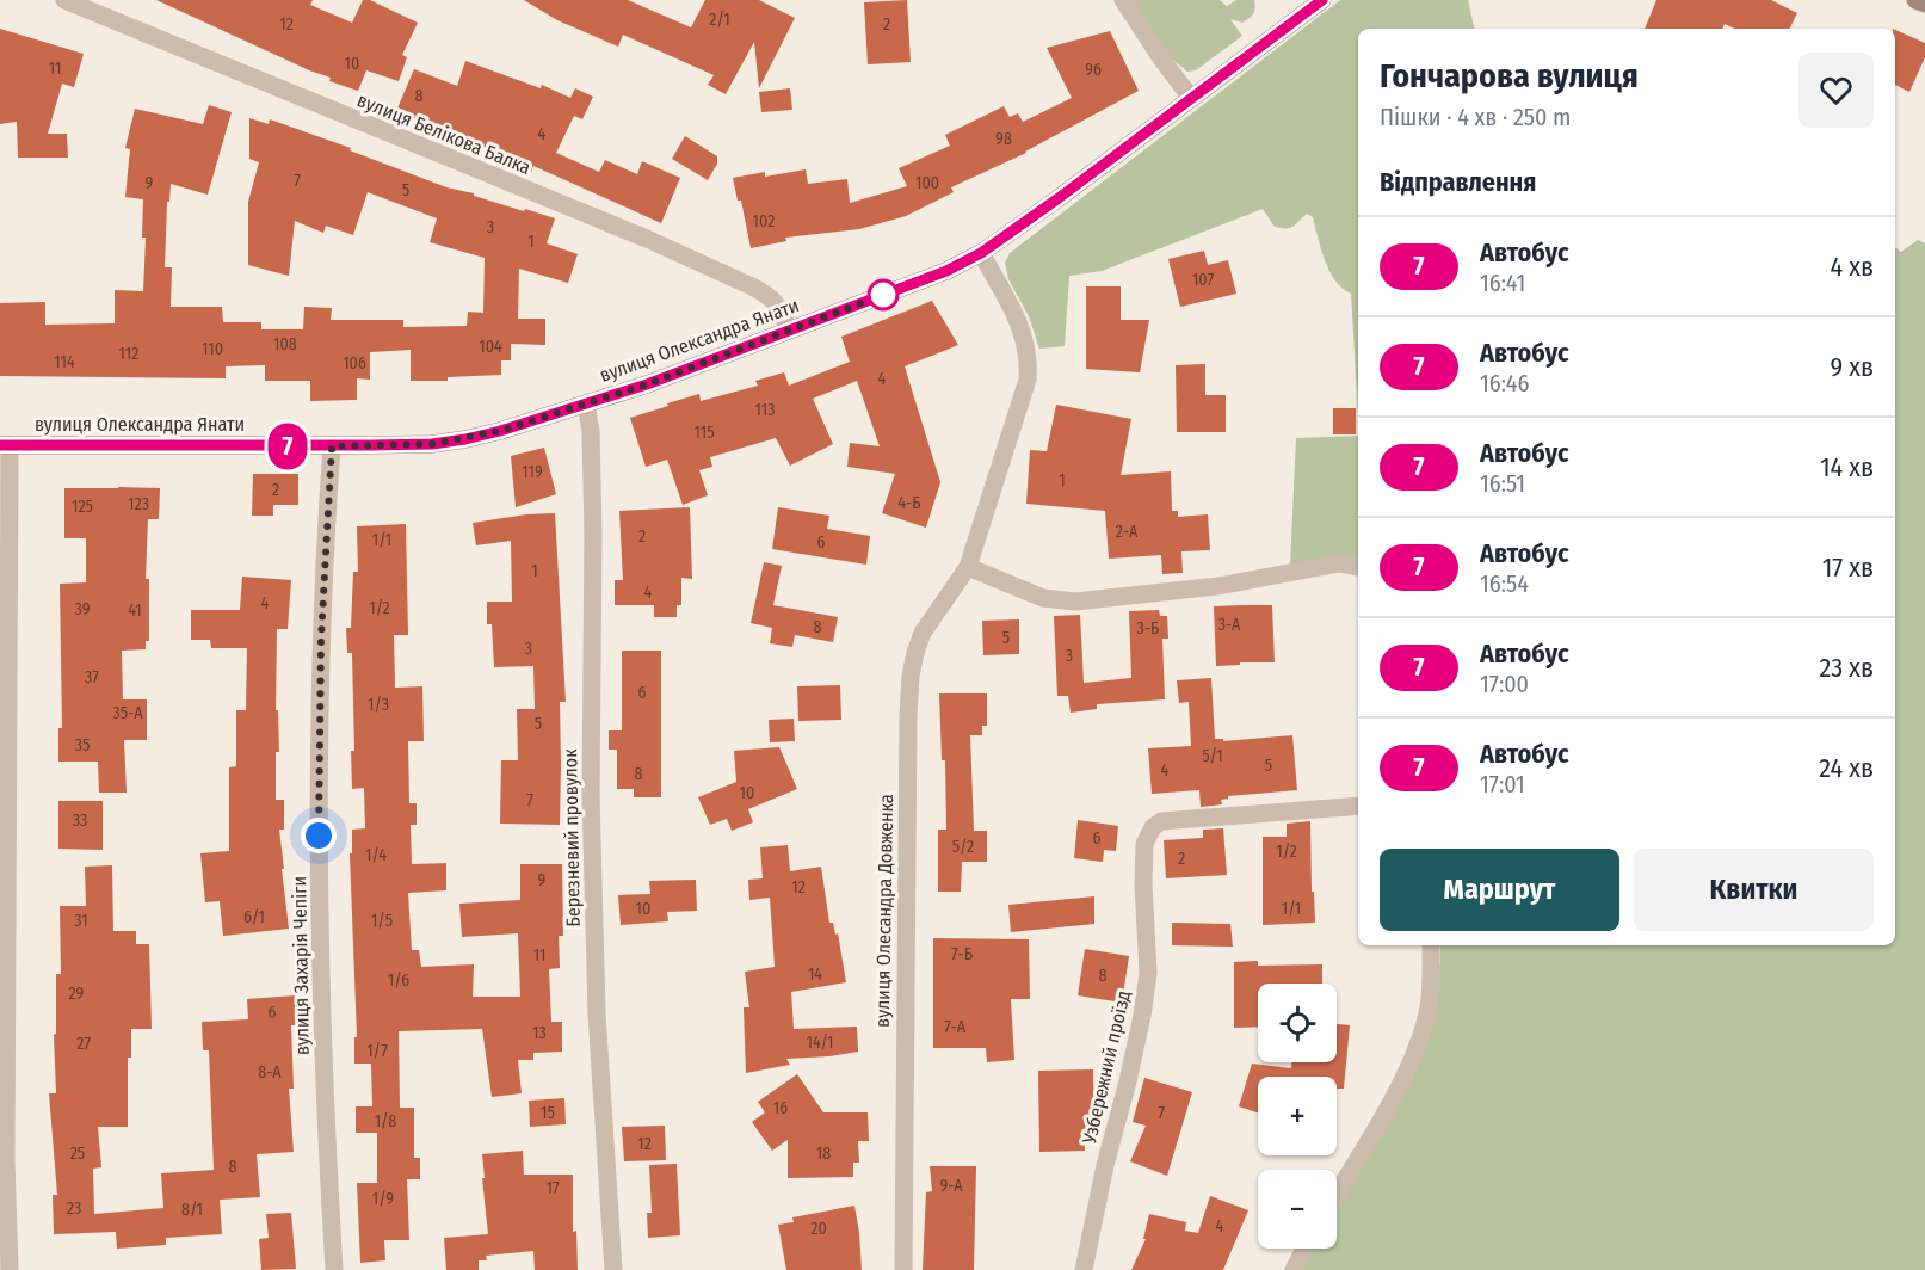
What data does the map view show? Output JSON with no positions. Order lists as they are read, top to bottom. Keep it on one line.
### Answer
{"streets":{"street":["вулиця Белікова Балка","вулиця Олександра Янати","Березневий провулок","вулиця Олесандра Довженка","вулиця Захарія Чепіги","Узбережний проїзд"]},"crossings":[["вулиця Белікова Балка","вулиця Олександра Янати"],["вулиця Олександра Янати","Березневий провулок"],["вулиця Олександра Янати","вулиця Олесандра Довженка"],["вулиця Олександра Янати","вулиця Захарія Чепіги"]],"lines":["bus line 7"],"house_numbers":["2/1","12","2","10","11","96","8","4","98","7","9","100","5","102","3","1","107","108","104","110","112","114","106","4","113","115","119","1","2","4-Б","123","125","2-А","2","1/1","6","1","4","4","1/2","39","41","3-А","8","3-Б","5","3","3","37","6","1/3","35-А","5","35","5/1","5","4","8","10","7","33","6","5/2","1/2","1/4","2","9","12","10","1/1","6/1","31","1/5","7-Б","11","14","8","1/6","29","6","7-А","13","14/1","27","1/7","8-А","16","15","7","1/8","12","25","18","8","9-А","17","1/9","23","8/1","4","20"],"page":{"on_map":"7","heading":[["Гончарова вулиця","Пішки · 4 хв · 250 m"],"Відправлення"],"list":[{"mark":"7","name":"Автобус","note":"16:41","value":"4 хв"},{"mark":"7","name":"Автобус","note":"16:46","value":"9 хв"},{"mark":"7","name":"Автобус","note":"16:51","value":"14 хв"},{"mark":"7","name":"Автобус","note":"16:54","value":"17 хв"},{"mark":"7","name":"Автобус","note":"17:00","value":"23 хв"},{"mark":"7","name":"Автобус","note":"17:01","value":"24 хв"}],"buttons":["Маршрут","Квитки"],"map_buttons":["+","−"]}}
